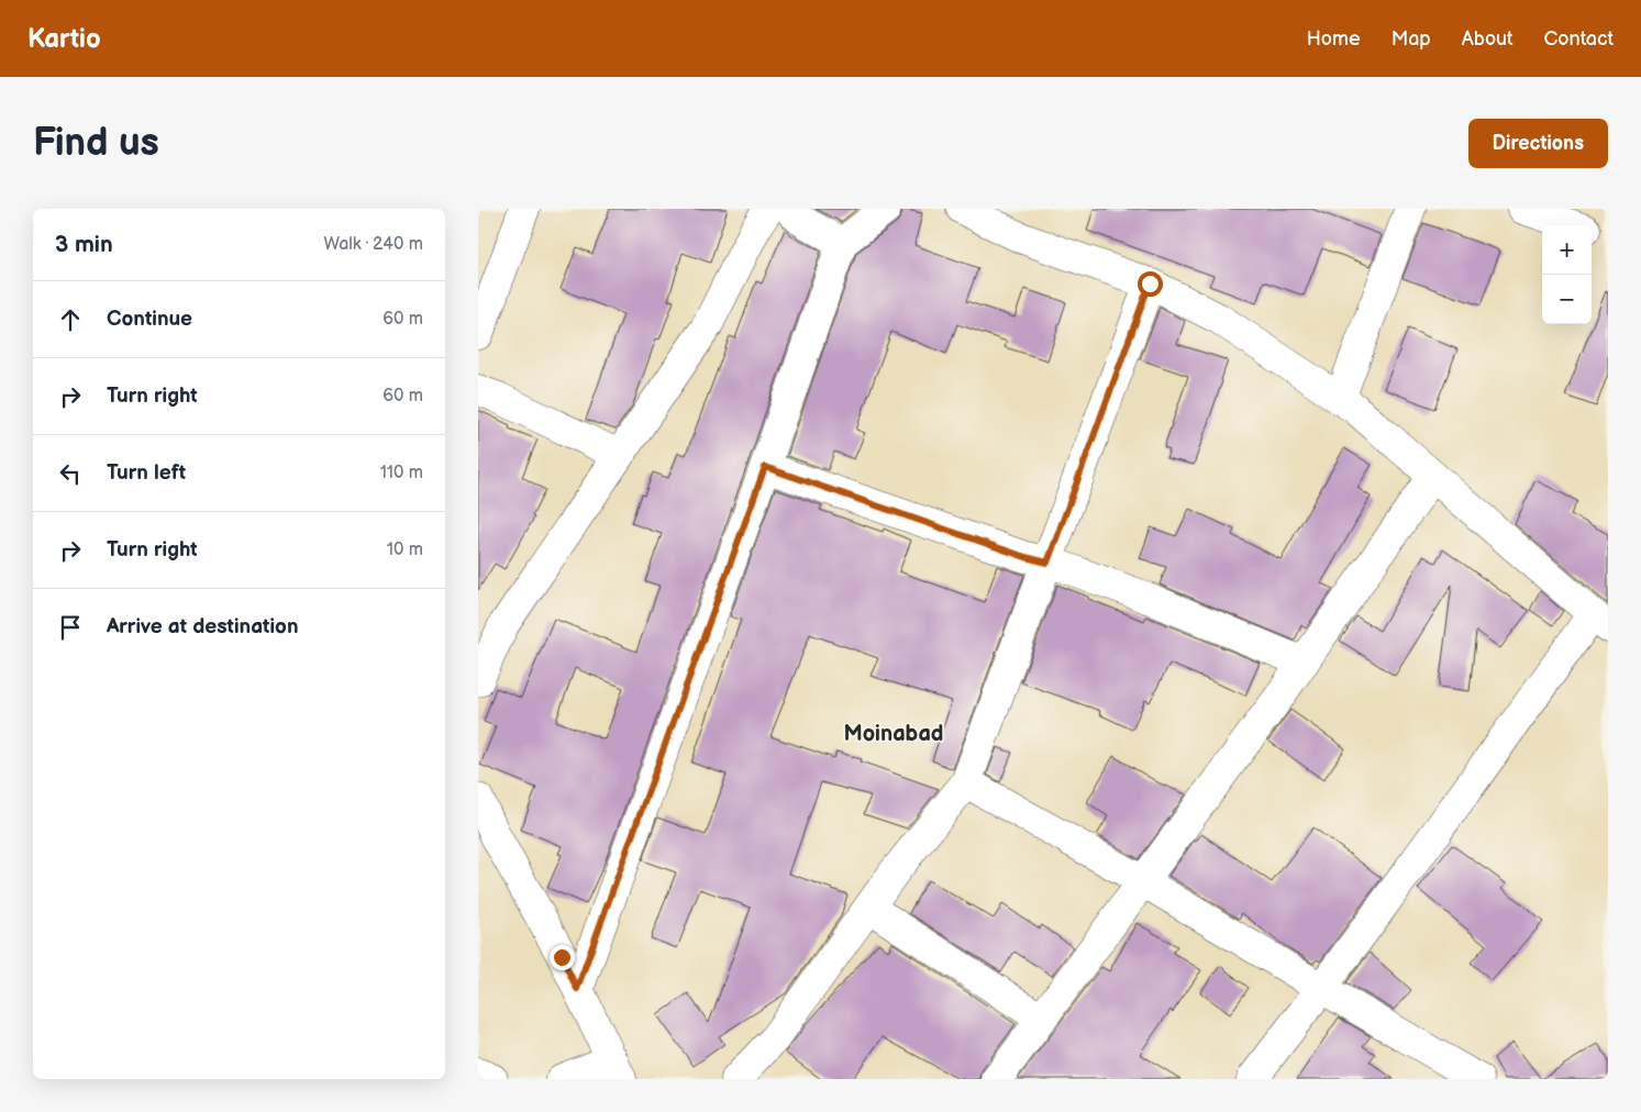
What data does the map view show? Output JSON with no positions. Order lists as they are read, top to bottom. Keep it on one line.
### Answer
{"districts":["Moinabad"],"page":{"header":"Kartio","nav":["Home","Map","About","Contact"],"buttons":"Directions","title":"Find us","heading":["3 min","Walk · 240 m"],"map_buttons":["+","−"],"list":[["Continue","60 m"],["Turn right","60 m"],["Turn left","110 m"],["Turn right","10 m"],"Arrive at destination"]}}
